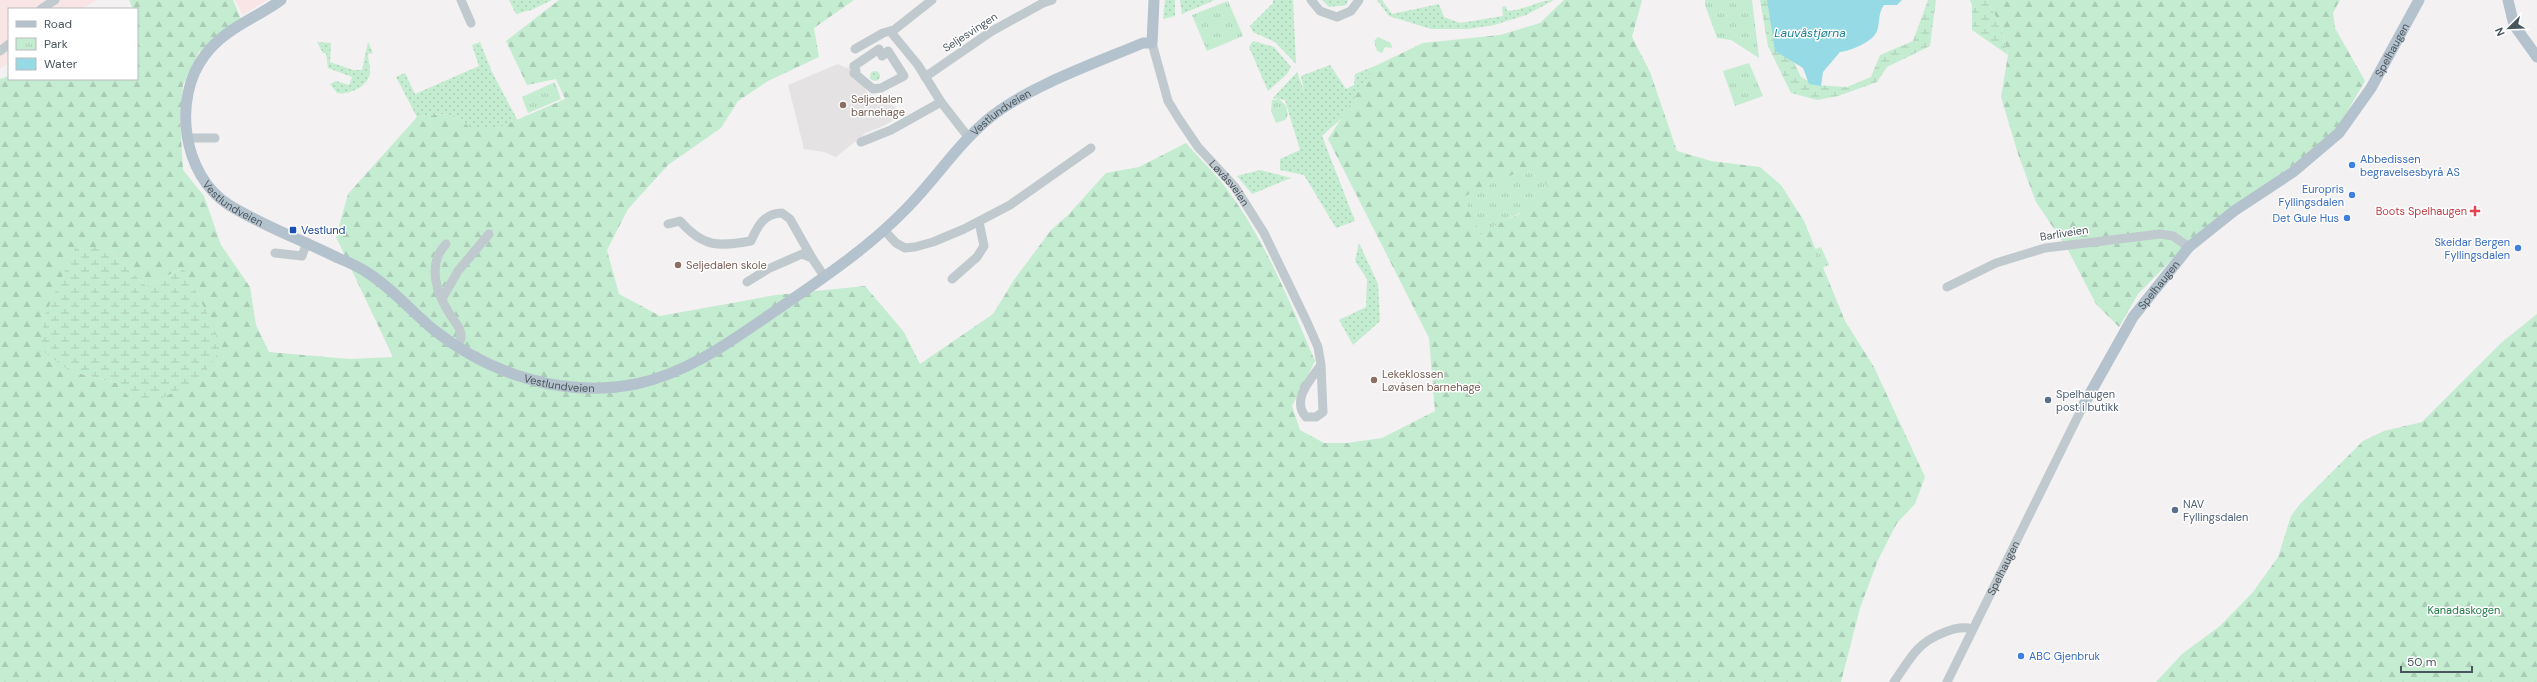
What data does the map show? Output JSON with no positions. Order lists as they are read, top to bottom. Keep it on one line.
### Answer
{"streets":{"main road":["Spelhaugen","Vestlundveien","Løvåsveien"],"street":["Seljesvingen","Barliveien"]},"crossings":[["Spelhaugen","Barliveien"],["Vestlundveien","Løvåsveien"]],"water":["Lauvåstjørna"],"parks":["Kanadaskogen"],"places":{"other":["Seljedalen barnehage","Abbedissen begravelsesbyrå AS","Europris Fyllingsdalen","Det Gule Hus","Skeidar Bergen Fyllingsdalen","Seljedalen skole","Lekeklossen Løvåsen barnehage","Spelhaugen post i butikk","NAV Fyllingsdalen","ABC Gjenbruk"],"health":["Boots Spelhaugen"],"transit":["Vestlund"]},"legend":["Road","Park","Water"],"scale_bar":"50 m","north":"bottom left"}
